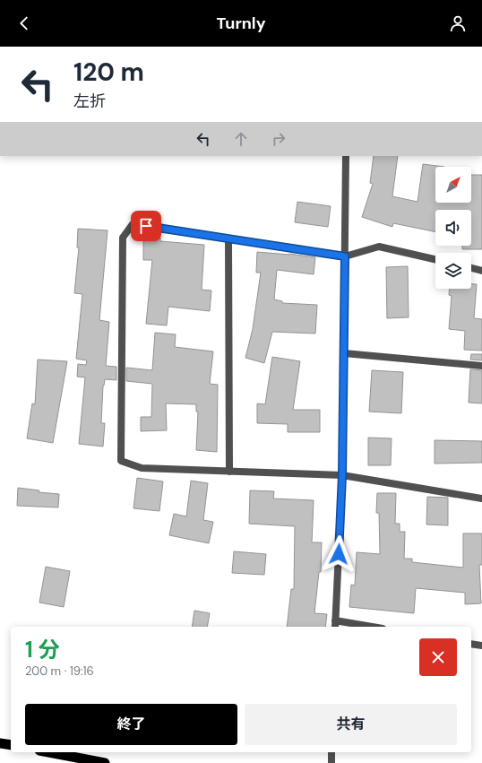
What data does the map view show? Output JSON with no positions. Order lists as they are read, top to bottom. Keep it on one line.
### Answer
{"north":"top right","page":{"header":"Turnly","turn":["120 m","左折"],"heading":["1 分","200 m · 19:16"],"buttons":["終了","共有"]}}
